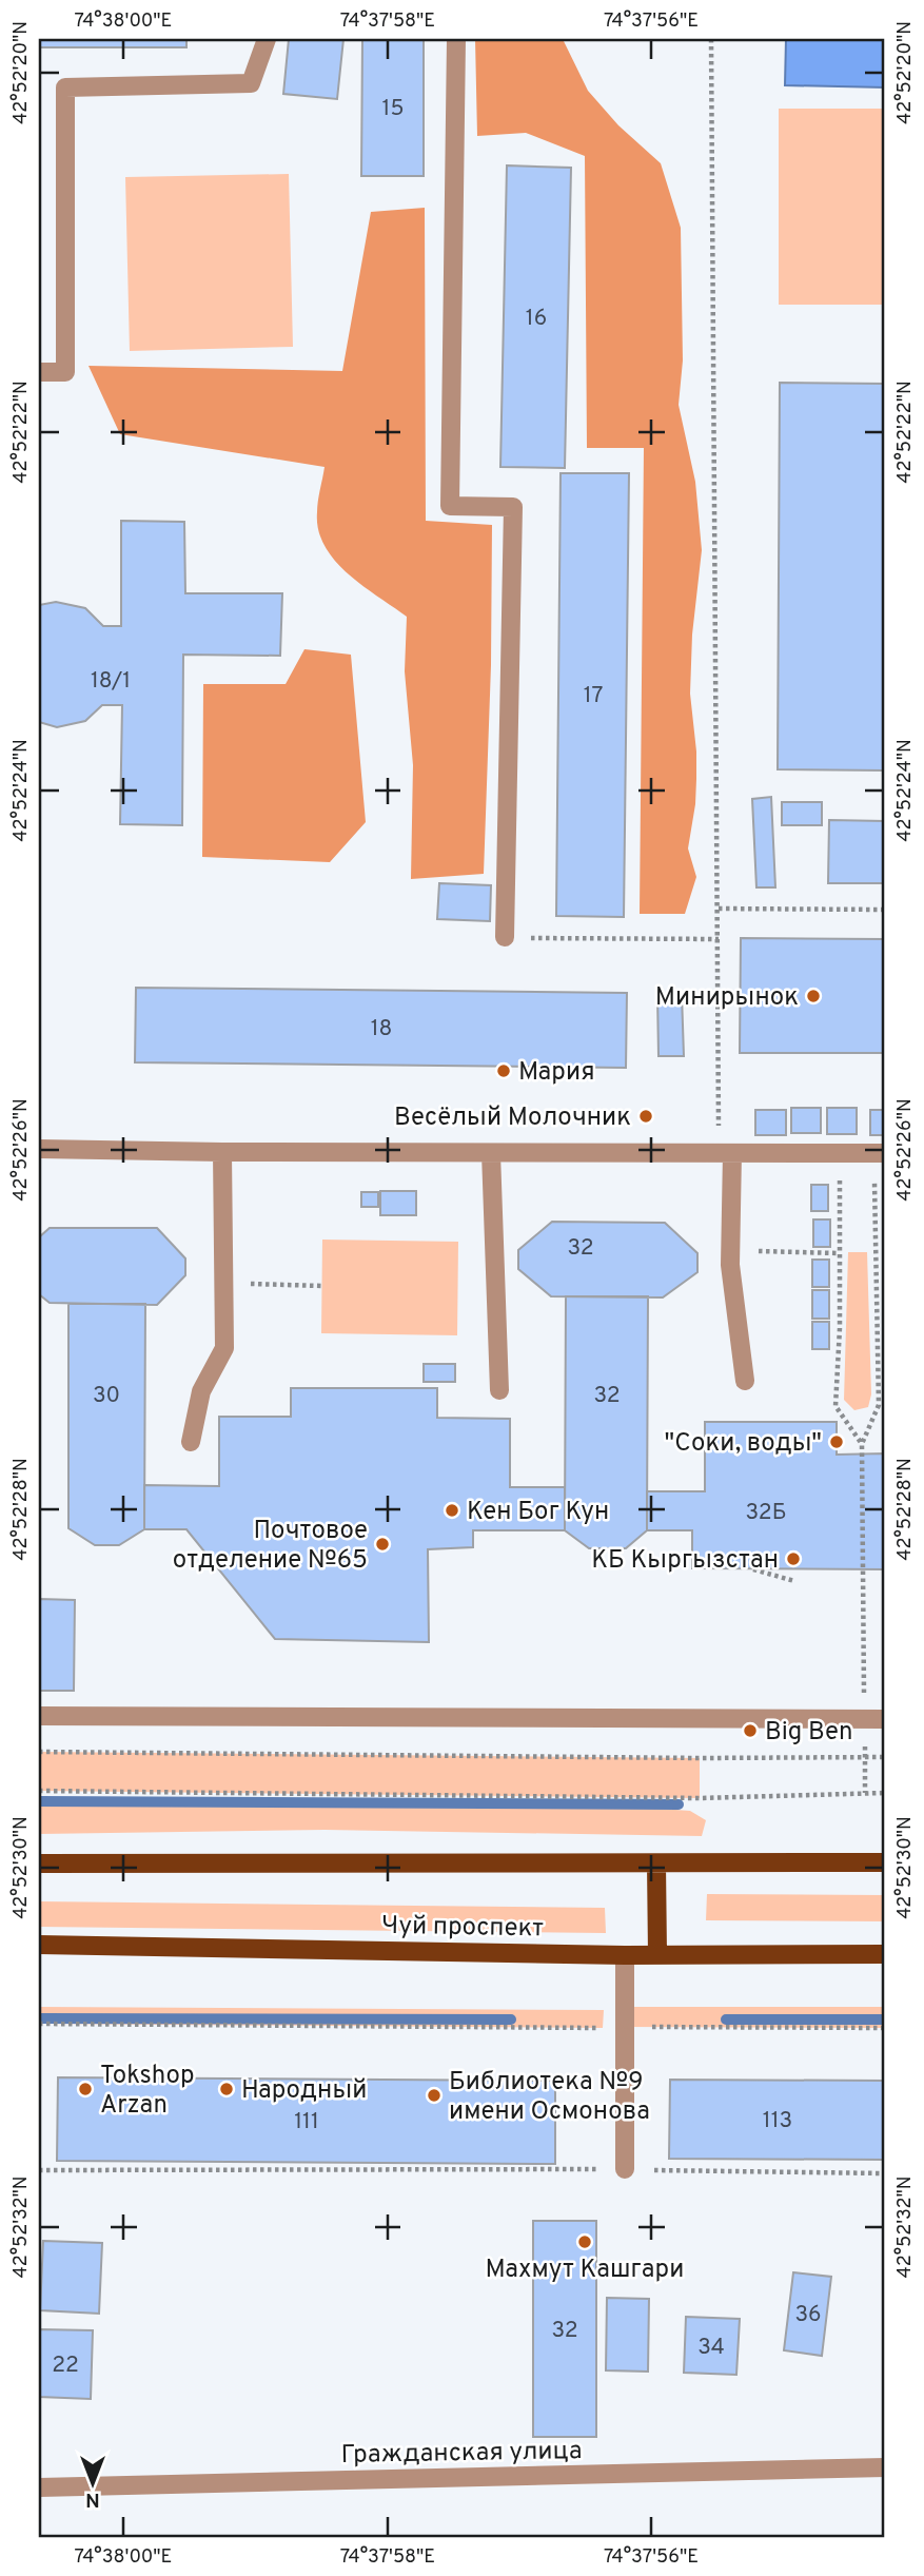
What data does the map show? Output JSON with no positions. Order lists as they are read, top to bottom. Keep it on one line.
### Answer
{"streets":{"main road":["Чуй проспект"],"street":["Гражданская улица"]},"places":["Минирынок","Мария","Весёлый Молочник","\"Соки, воды\"","Кен Бог Кун","Почтовое отделение №65","КБ Кыргызстан","Big Ben","Tokshop Arzan","Народный","Библиотека №9 имени Осмонова","Махмут Кашгари"],"house_numbers":["15","16","18/1","17","18","32","30","32","32Б","113","111","36","32","34","22"],"north":"bottom","coordinates":["74°38'00\"E","74°37'58\"E","74°37'56\"E","42°52'20\"N","42°52'22\"N","42°52'24\"N","42°52'26\"N","42°52'28\"N","42°52'30\"N","42°52'32\"N"]}
